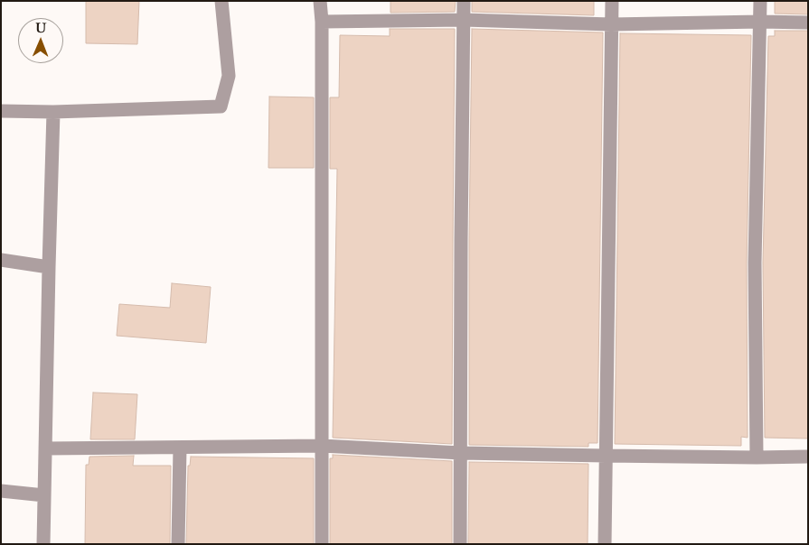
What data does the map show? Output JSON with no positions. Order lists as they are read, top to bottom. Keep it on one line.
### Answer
{"north":"top"}
